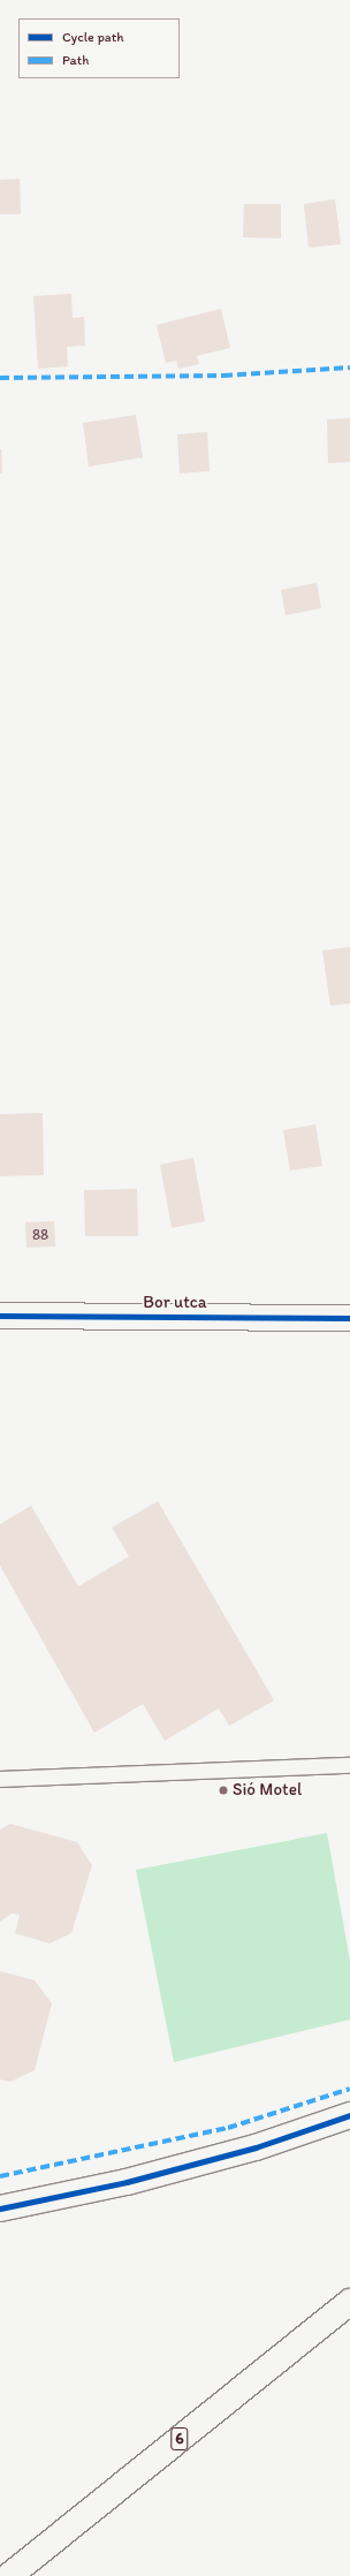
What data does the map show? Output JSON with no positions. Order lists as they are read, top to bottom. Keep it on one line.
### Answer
{"streets":{"street":["Bor utca","6"]},"places":["Sió Motel"],"house_numbers":["88"],"legend":["Cycle path","Path"]}
